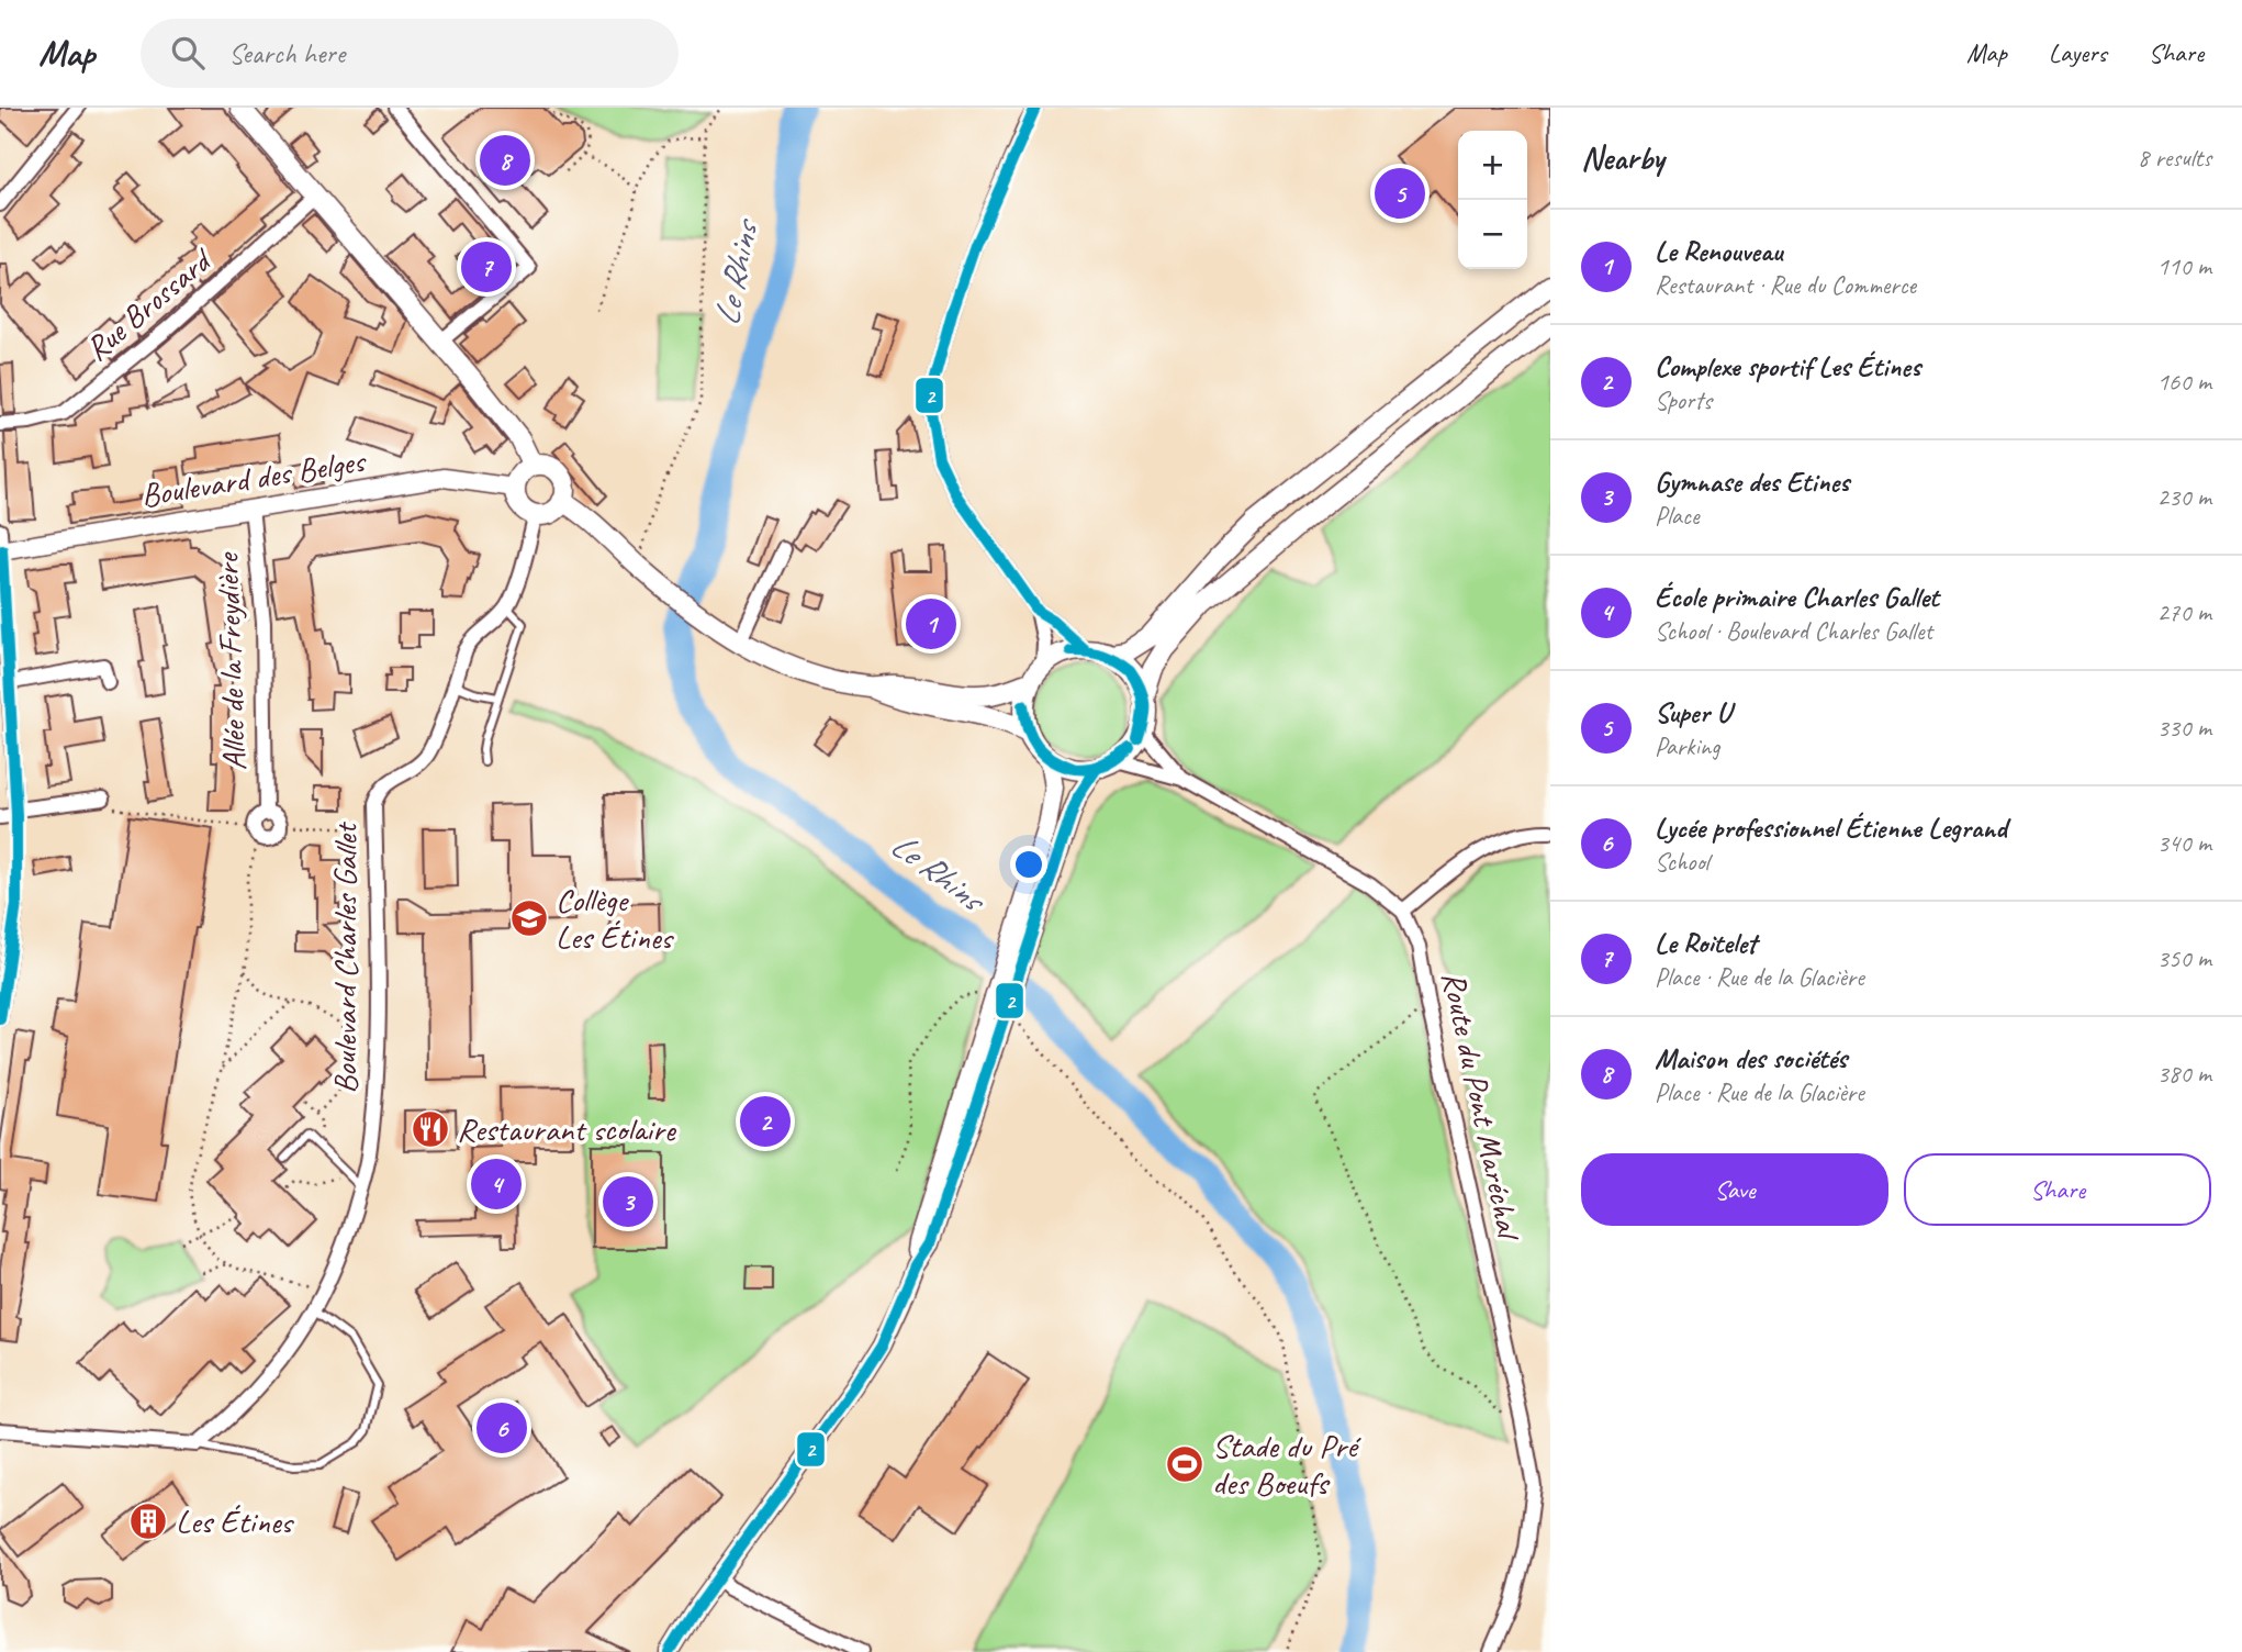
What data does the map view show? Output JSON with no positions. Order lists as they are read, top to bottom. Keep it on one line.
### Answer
{"streets":{"street":["Rue Brossard","Boulevard des Belges","Allée de la Freydière","Boulevard Charles Gallet","Route du Pont Maréchal"]},"crossings":[["Boulevard des Belges","Allée de la Freydière"],["Boulevard des Belges","Boulevard Charles Gallet"]],"water":["Le Rhins"],"places":{"school or university":["Collège Les Étines"],"restaurant":["Restaurant scolaire"],"sports":["Stade du Pré des Boeufs"],"building":["Les Étines"]},"lines":["transit line 2"],"page":{"header":"Map","search":"Search here","nav":["Map","Layers","Share"],"heading":["Nearby","8 results"],"map_buttons":["+","−"],"pins":["8","5","7","1","2","4","3","6"],"list":[{"mark":"1","name":"Le Renouveau","note":"Restaurant · Rue du Commerce","value":"110 m"},{"mark":"2","name":"Complexe sportif Les Étines","note":"Sports","value":"160 m"},{"mark":"3","name":"Gymnase des Etines","note":"Place","value":"230 m"},{"mark":"4","name":"École primaire Charles Gallet","note":"School · Boulevard Charles Gallet","value":"270 m"},{"mark":"5","name":"Super U","note":"Parking","value":"330 m"},{"mark":"6","name":"Lycée professionnel Étienne Legrand","note":"School","value":"340 m"},{"mark":"7","name":"Le Roitelet","note":"Place · Rue de la Glacière","value":"350 m"},{"mark":"8","name":"Maison des sociétés","note":"Place · Rue de la Glacière","value":"380 m"}],"buttons":["Save","Share"]}}
